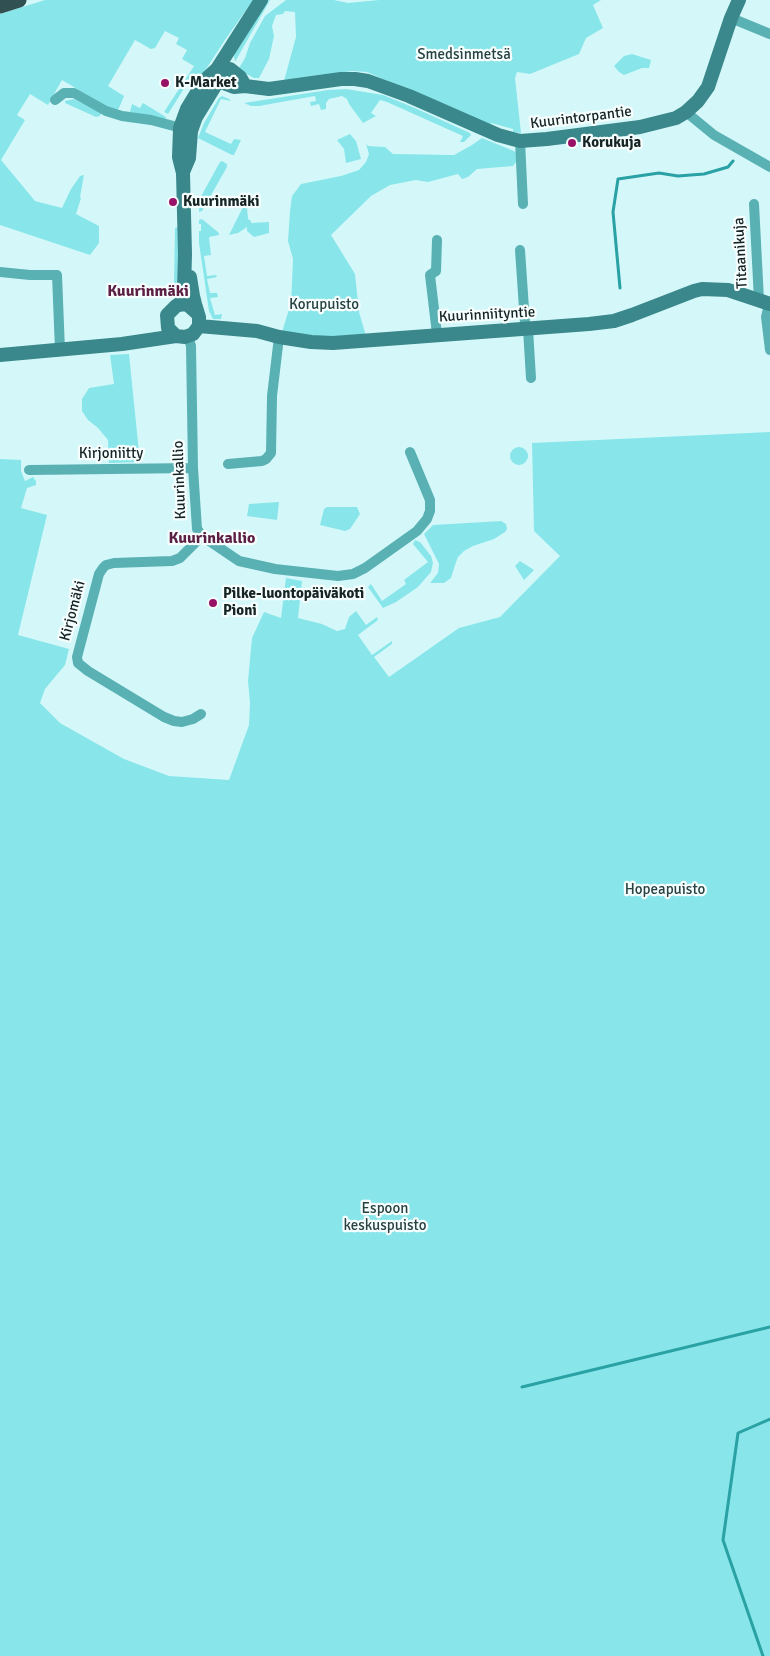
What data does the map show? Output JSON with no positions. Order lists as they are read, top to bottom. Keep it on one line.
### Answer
{"streets":{"street":["Kuurintorpantie","Titaanikuja","Kuurinniityntie","Kirjoniitty","Kuurinkallio","Kirjomäki"]},"crossings":[["Titaanikuja","Kuurinniityntie"],["Kuurinniityntie","Kuurinkallio"],["Kirjoniitty","Kuurinkallio"],["Kuurinkallio","Kirjomäki"]],"districts":["Kuurinmäki","Kuurinkallio"],"parks":["Smedsinmetsä","Korupuisto","Hopeapuisto","Espoon keskuspuisto"],"places":["K-Market","Korukuja","Kuurinmäki","Pilke-luontopäiväkoti Pioni"]}
